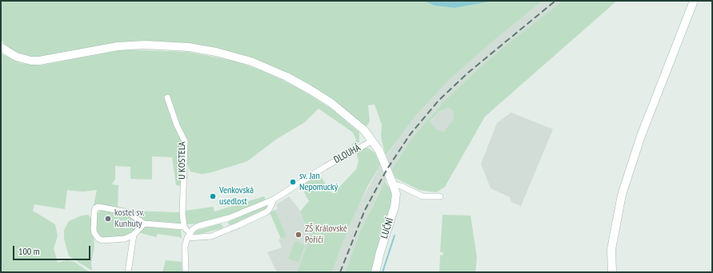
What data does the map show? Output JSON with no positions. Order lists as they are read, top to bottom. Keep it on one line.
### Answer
{"streets":{"street":["DLOUHÁ","U KOSTELA","LUČNÍ"]},"crossings":[["DLOUHÁ","LUČNÍ"]],"places":["sv. Jan Nepomucký","Venkovská usedlost","kostel sv. Kunhuty","ZŠ Královské Poříčí"],"scale_bar":"100 m"}
